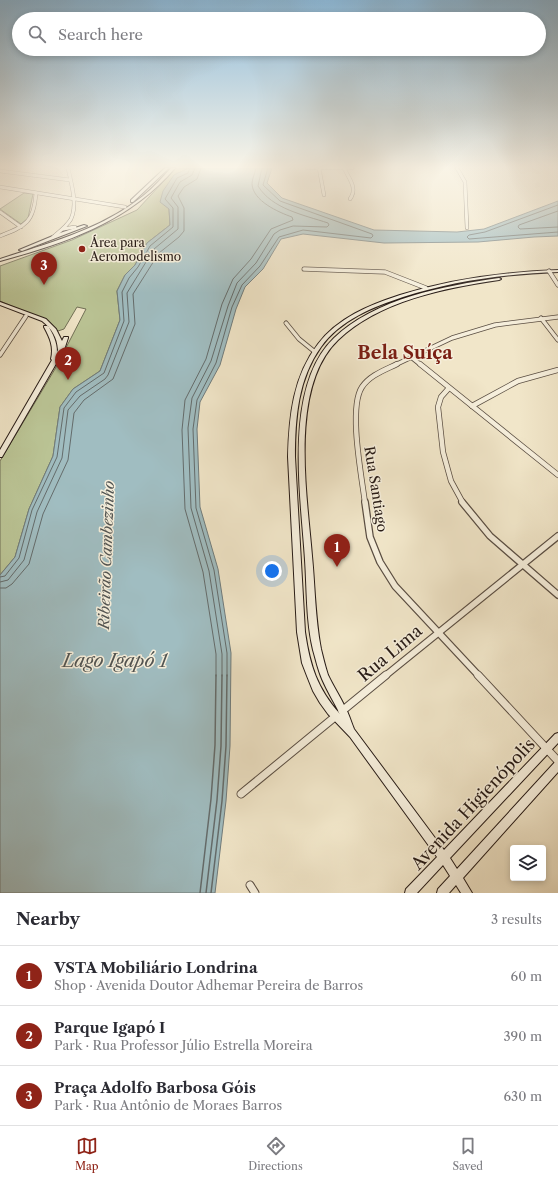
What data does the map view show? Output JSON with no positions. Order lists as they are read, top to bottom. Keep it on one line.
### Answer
{"streets":{"street":["Rua Santiago","Rua Lima","Avenida Higienópolis"]},"crossings":[["Rua Santiago","Rua Lima"],["Rua Santiago","Avenida Higienópolis"]],"districts":["Bela Suíça"],"water":["Ribeirão Cambezinho","Lago Igapó 1"],"places":["Área para Aeromodelismo"],"page":{"search":"Search here","pins":["3","2","1"],"heading":["Nearby","3 results"],"list":[{"mark":"1","name":"VSTA Mobiliário Londrina","note":"Shop · Avenida Doutor Adhemar Pereira de Barros","value":"60 m"},{"mark":"2","name":"Parque Igapó I","note":"Park · Rua Professor Júlio Estrella Moreira","value":"390 m"},{"mark":"3","name":"Praça Adolfo Barbosa Góis","note":"Park · Rua Antônio de Moraes Barros","value":"630 m"}],"nav":["Map","Directions","Saved"]}}
